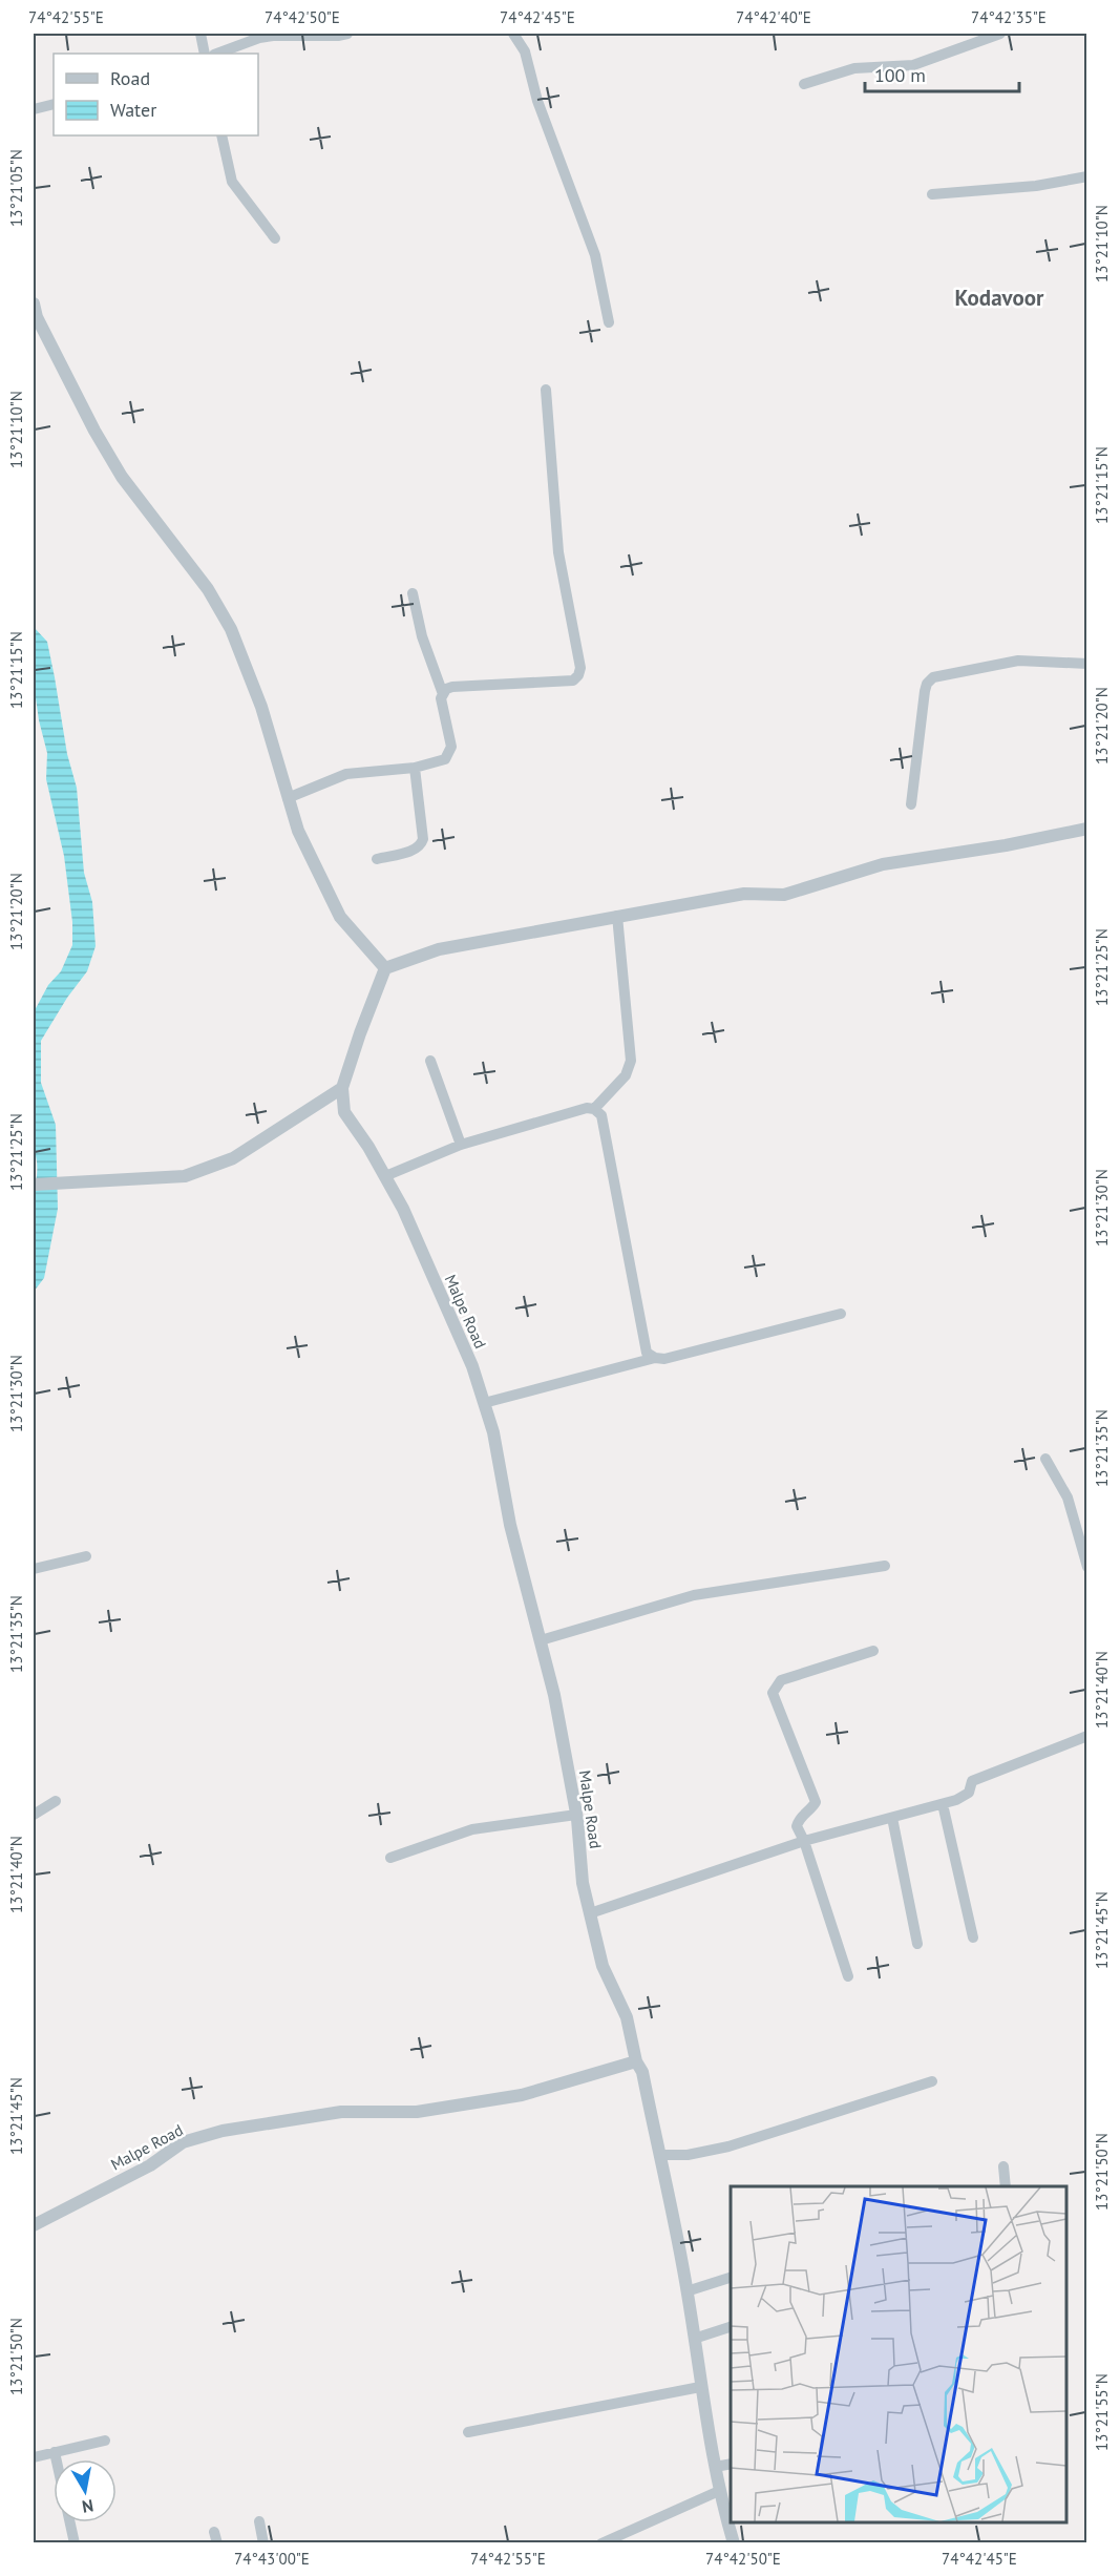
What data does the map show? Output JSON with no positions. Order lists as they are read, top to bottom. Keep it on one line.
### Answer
{"streets":{"street":["Malpe Road"]},"districts":["Kodavoor"],"legend":["Road","Water"],"scale_bar":"100 m","north":"bottom","coordinates":["74°42'55\"E","74°42'50\"E","74°42'45\"E","74°42'40\"E","74°42'35\"E","13°21'05\"N","13°21'10\"N","13°21'15\"N","13°21'20\"N","13°21'25\"N","13°21'30\"N","13°21'35\"N","13°21'40\"N","13°21'45\"N","13°21'50\"N","13°21'55\"N","74°43'00\"E"]}
